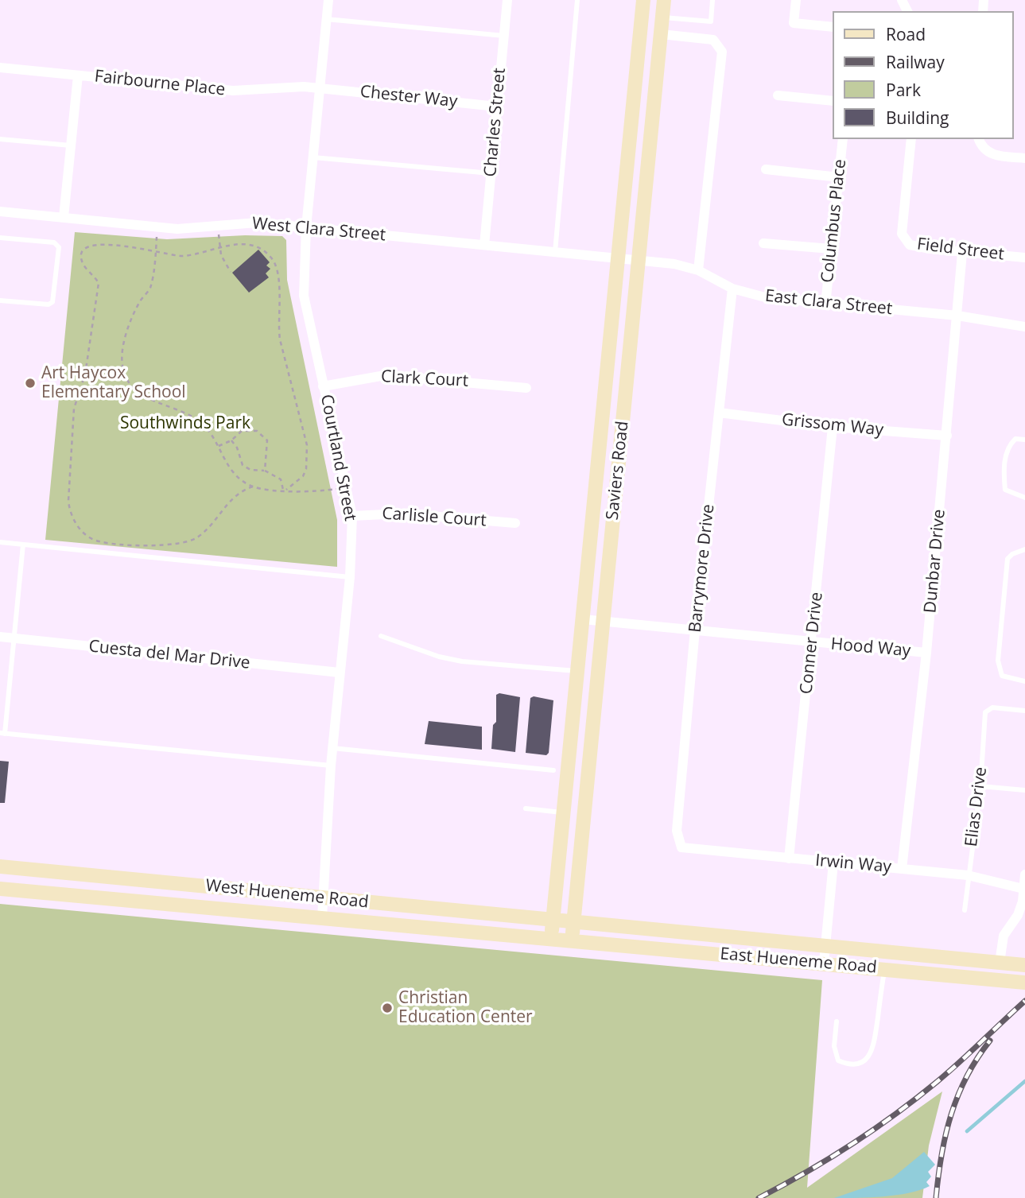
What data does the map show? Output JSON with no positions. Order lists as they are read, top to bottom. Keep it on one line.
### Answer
{"streets":{"main road":["Saviers Road","West Hueneme Road","East Hueneme Road"],"street":["Fairbourne Place","Chester Way","Charles Street","Columbus Place","West Clara Street","Field Street","East Clara Street","Clark Court","Grissom Way","Courtland Street","Carlisle Court","Dunbar Drive","Barrymore Drive","Conner Drive","Hood Way","Cuesta del Mar Drive","Irwin Way"],"lane":["Elias Drive"]},"crossings":[["Fairbourne Place","Chester Way"],["Fairbourne Place","Courtland Street"],["Chester Way","Charles Street"],["Chester Way","Courtland Street"],["Charles Street","West Clara Street"],["Columbus Place","East Clara Street"],["West Clara Street","East Clara Street"],["West Clara Street","Courtland Street"],["West Clara Street","Saviers Road"],["Field Street","Dunbar Drive"],["East Clara Street","Saviers Road"],["East Clara Street","Dunbar Drive"],["East Clara Street","Barrymore Drive"],["Clark Court","Courtland Street"],["Grissom Way","Dunbar Drive"],["Grissom Way","Barrymore Drive"],["Grissom Way","Conner Drive"],["Courtland Street","Carlisle Court"],["Courtland Street","Cuesta del Mar Drive"],["Courtland Street","West Hueneme Road"],["Saviers Road","Hood Way"],["Saviers Road","West Hueneme Road"],["Saviers Road","East Hueneme Road"],["Dunbar Drive","Hood Way"],["Dunbar Drive","Irwin Way"],["Barrymore Drive","Hood Way"],["Barrymore Drive","Irwin Way"],["Conner Drive","Hood Way"],["Conner Drive","Irwin Way"],["Elias Drive","Irwin Way"],["West Hueneme Road","East Hueneme Road"]],"parks":["Southwinds Park"],"places":["Art Haycox Elementary School","Christian Education Center"],"legend":["Road","Railway","Park","Building"]}
